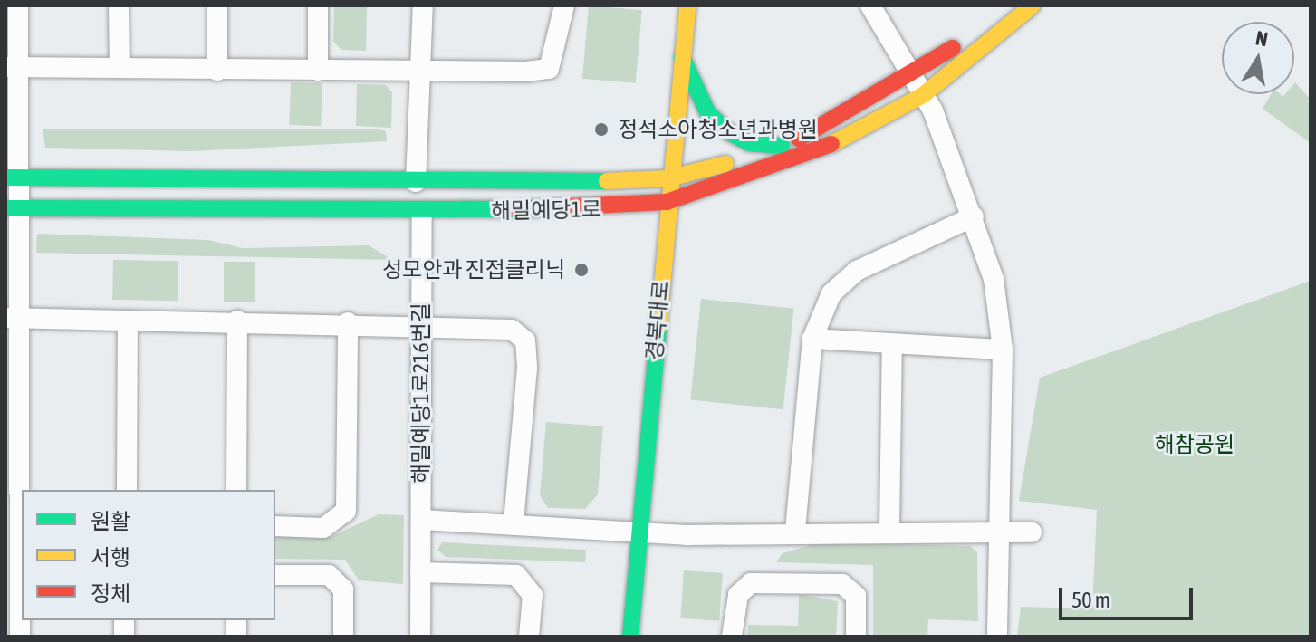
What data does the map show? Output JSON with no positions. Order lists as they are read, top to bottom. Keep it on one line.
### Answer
{"streets":{"street":["해밀예당1로","경복대로","해밀예당1로216번길"]},"crossings":[["해밀예당1로","경복대로"],["해밀예당1로","해밀예당1로216번길"]],"parks":["해참공원"],"places":["정석소아청소년과병원","성모안과 진접클리닉"],"legend":["원활","서행","정체"],"scale_bar":"50 m","north":"top"}
